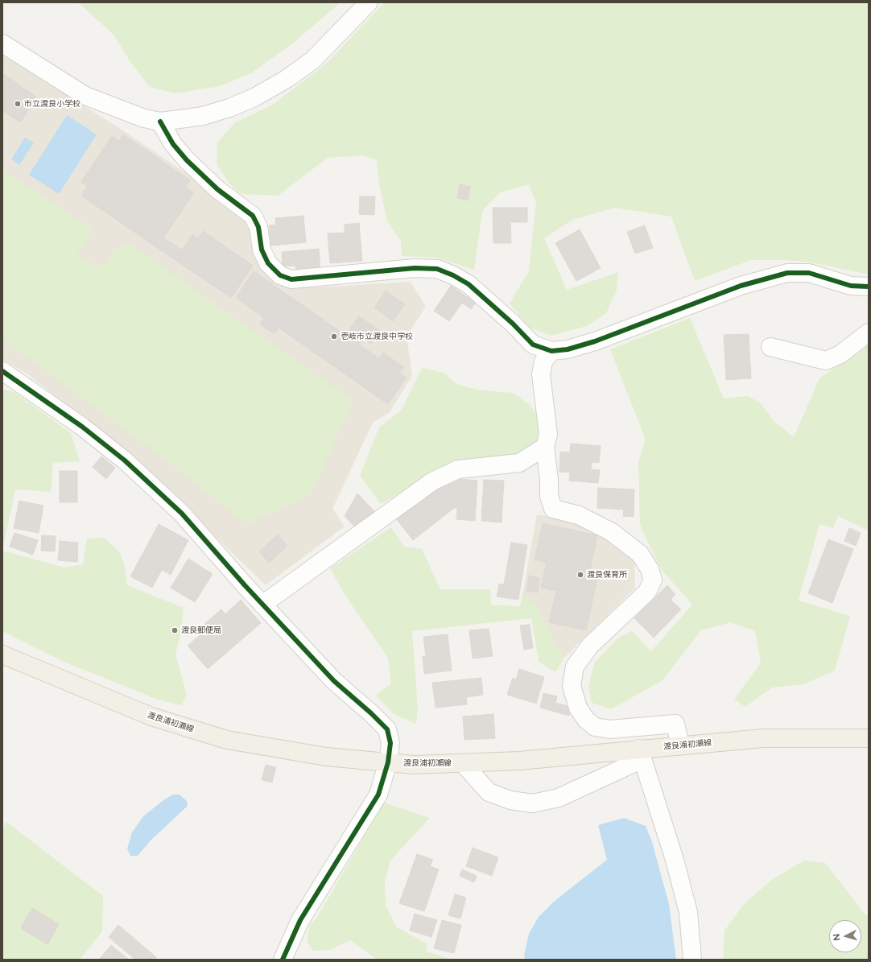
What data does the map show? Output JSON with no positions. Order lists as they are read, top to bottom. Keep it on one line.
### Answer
{"streets":{"main road":["渡良浦初瀬線"]},"places":["市立渡良小学校","壱岐市立渡良中学校","渡良保育所","渡良郵便局"],"north":"left"}
